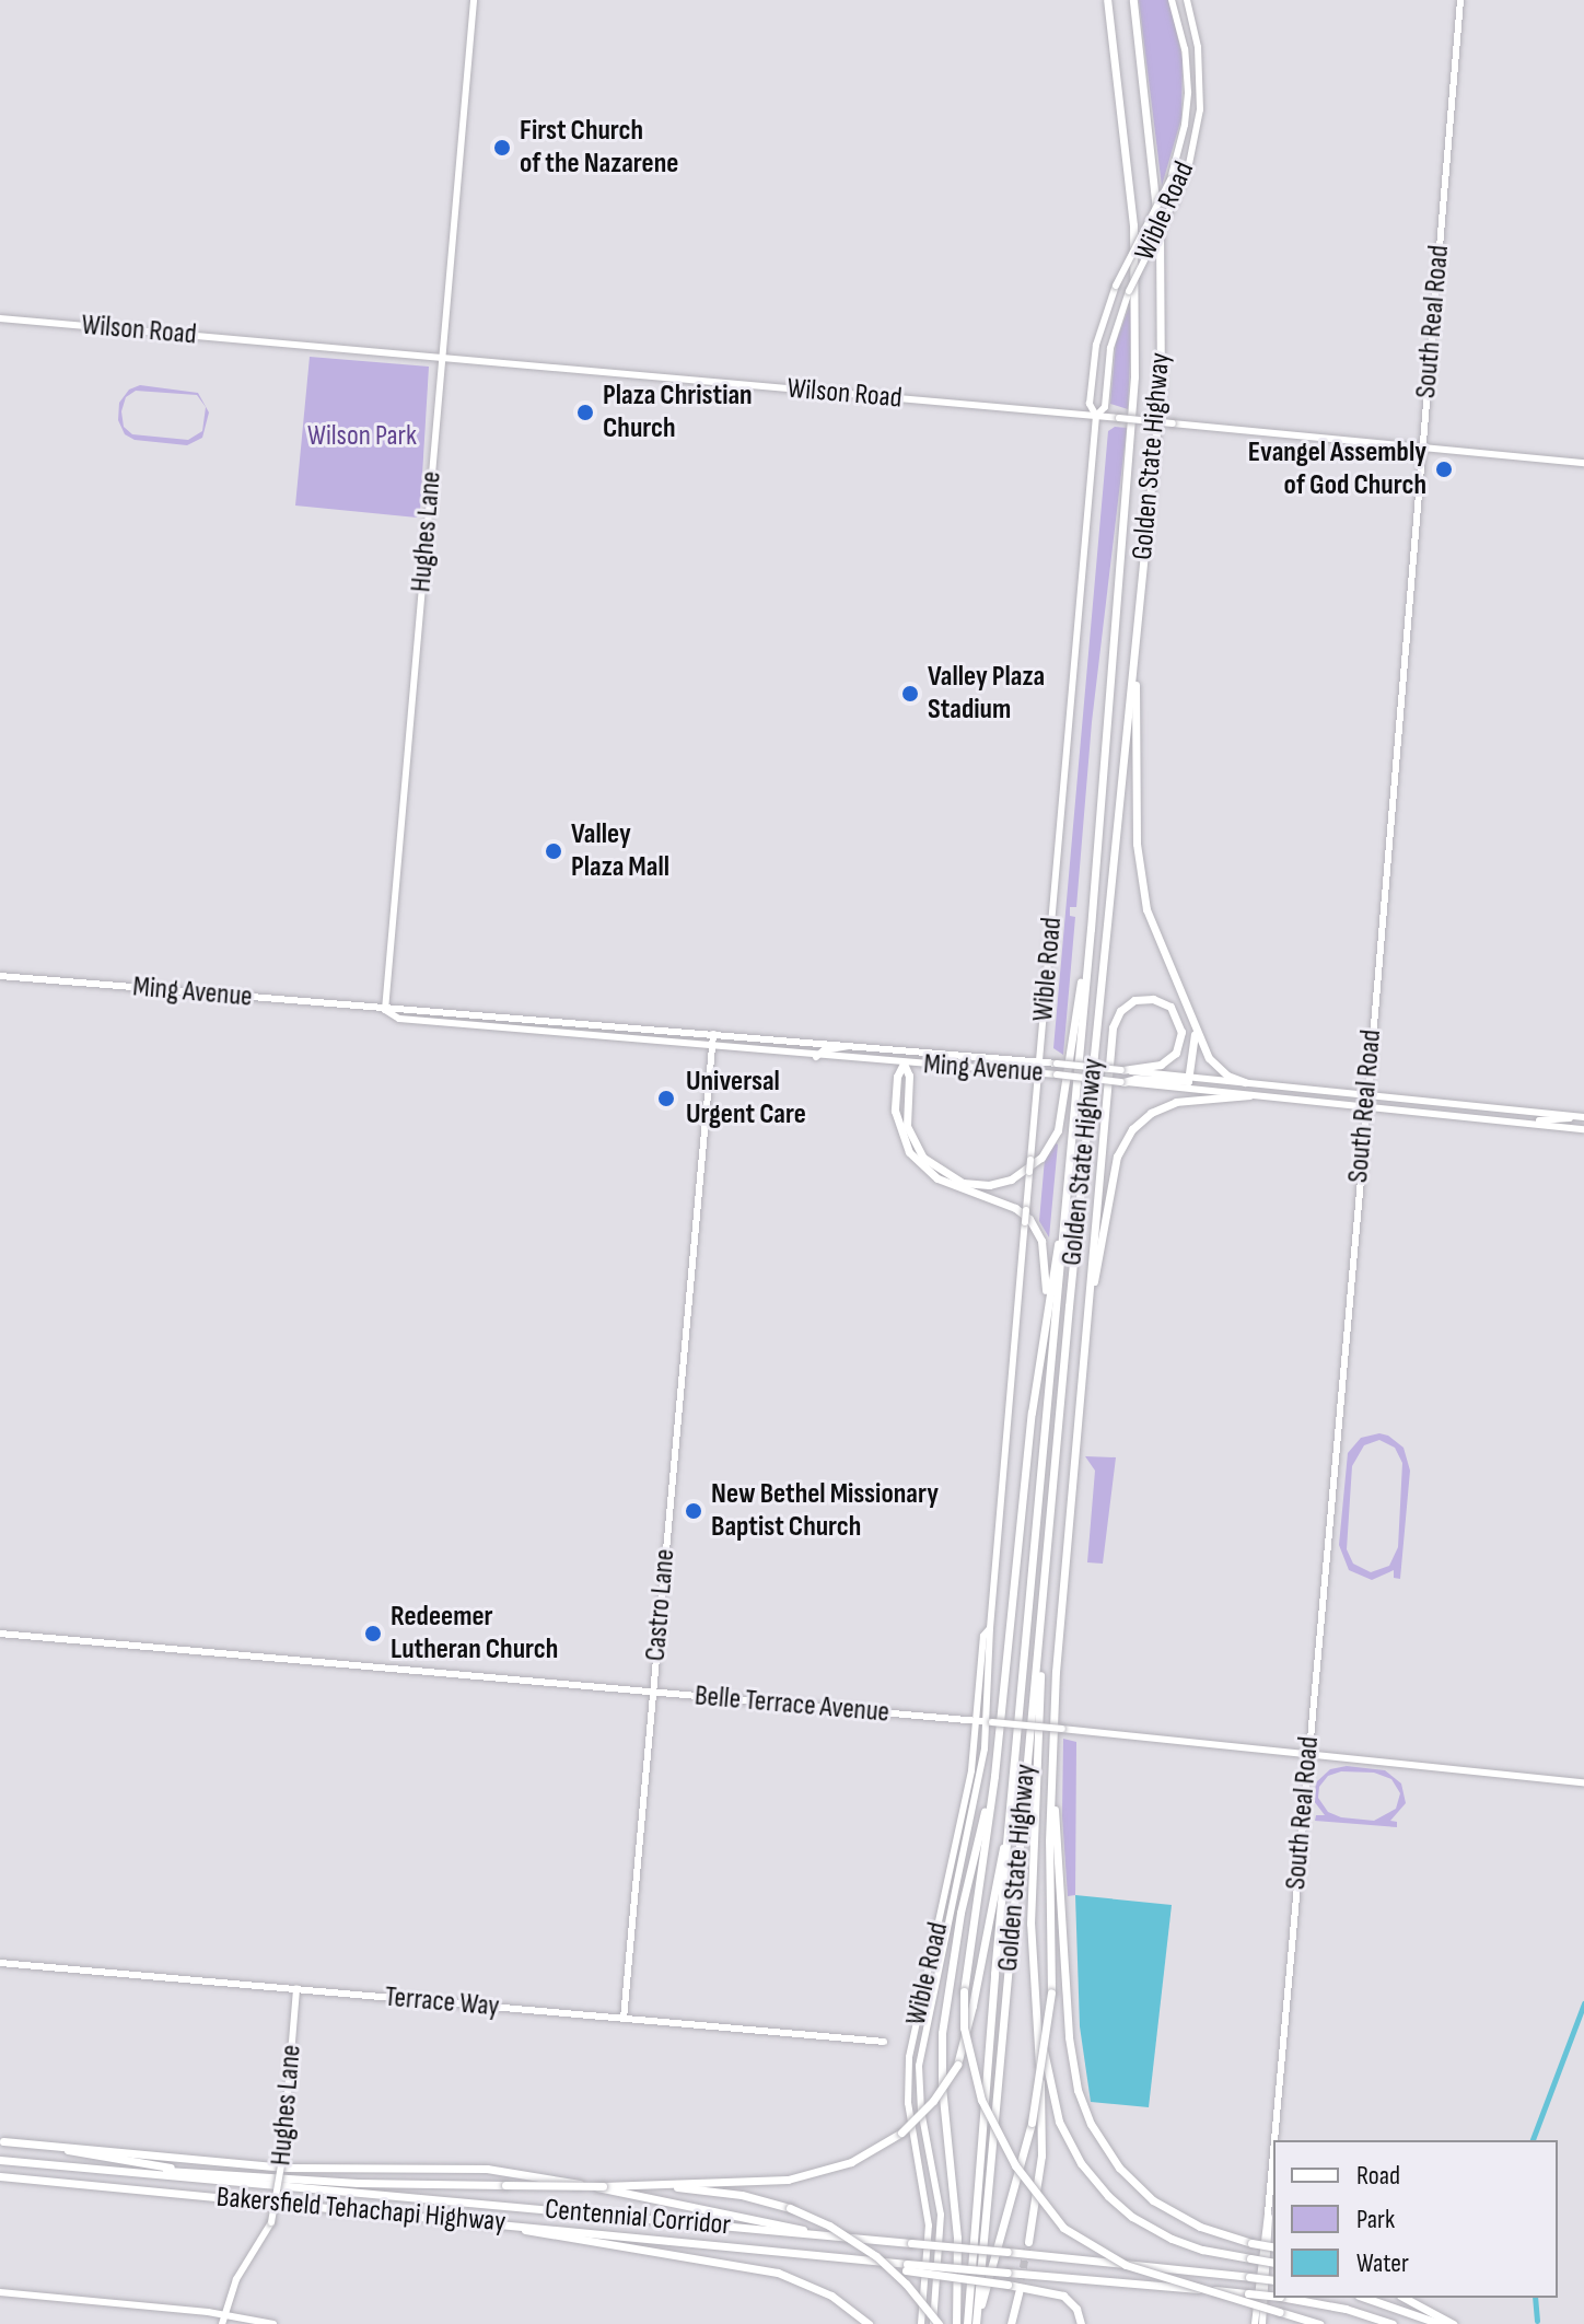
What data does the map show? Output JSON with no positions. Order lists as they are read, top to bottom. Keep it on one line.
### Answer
{"streets":{"highway":["Golden State Highway","Bakersfield Tehachapi Highway","Centennial Corridor"],"street":["Wible Road","South Real Road","Wilson Road","Hughes Lane","Ming Avenue","Castro Lane","Belle Terrace Avenue","Terrace Way"]},"crossings":[["Wible Road","Wilson Road"],["Wible Road","Ming Avenue"],["Wible Road","Belle Terrace Avenue"],["South Real Road","Wilson Road"],["South Real Road","Ming Avenue"],["South Real Road","Belle Terrace Avenue"],["Wilson Road","Hughes Lane"],["Hughes Lane","Ming Avenue"],["Hughes Lane","Terrace Way"],["Ming Avenue","Castro Lane"],["Castro Lane","Belle Terrace Avenue"],["Castro Lane","Terrace Way"]],"parks":["Wilson Park"],"places":["First Church of the Nazarene","Plaza Christian Church","Evangel Assembly of God Church","Valley Plaza Stadium","Valley Plaza Mall","Universal Urgent Care","New Bethel Missionary Baptist Church","Redeemer Lutheran Church"],"legend":["Road","Park","Water"]}
